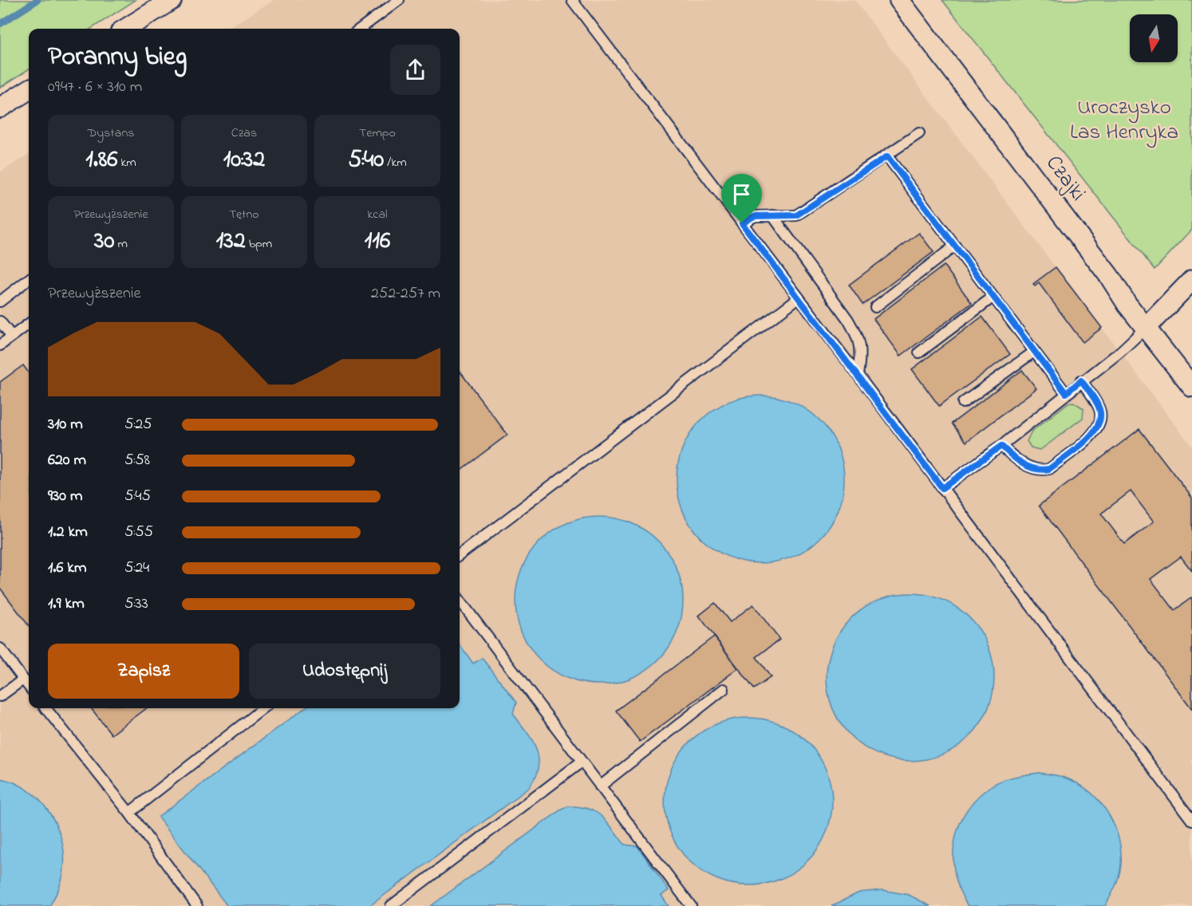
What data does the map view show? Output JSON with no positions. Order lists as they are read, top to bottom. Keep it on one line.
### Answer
{"streets":{"street":["Czajki"]},"parks":["Uroczysko Las Henryka"],"north":"bottom","page":{"heading":["Poranny bieg","09:47 · 6 × 310 m"],"stats":[["Dystans","1.86 km"],["Czas","10:32"],["Tempo","5:40 /km"],["Przewyższenie","30 m"],["Tętno","132 bpm"],["kcal","116"]],"chart":["Przewyższenie","252–257 m"],"list":[{"name":"310 m","note":"5:25"},{"name":"620 m","note":"5:58"},{"name":"930 m","note":"5:45"},{"name":"1.2 km","note":"5:55"},{"name":"1.6 km","note":"5:24"},{"name":"1.9 km","note":"5:33"}],"buttons":["Zapisz","Udostępnij"]}}
